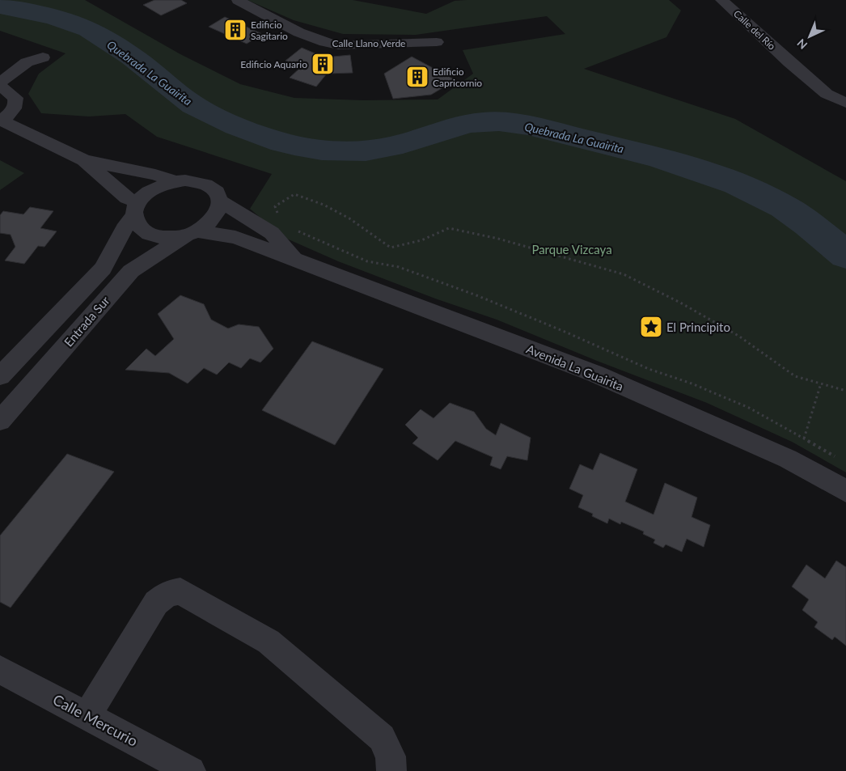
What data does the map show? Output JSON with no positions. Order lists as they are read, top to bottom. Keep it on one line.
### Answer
{"streets":{"street":["Calle del Río","Calle Llano Verde","Entrada Sur","Avenida La Guairita","Calle Mercurio"]},"crossings":[["Entrada Sur","Avenida La Guairita"]],"water":["Quebrada La Guairita"],"parks":["Parque Vizcaya"],"places":{"building":["Edificio Sagitario","Edificio Aquario","Edificio Capricornio"],"place":["El Principito"]},"north":"bottom left"}
